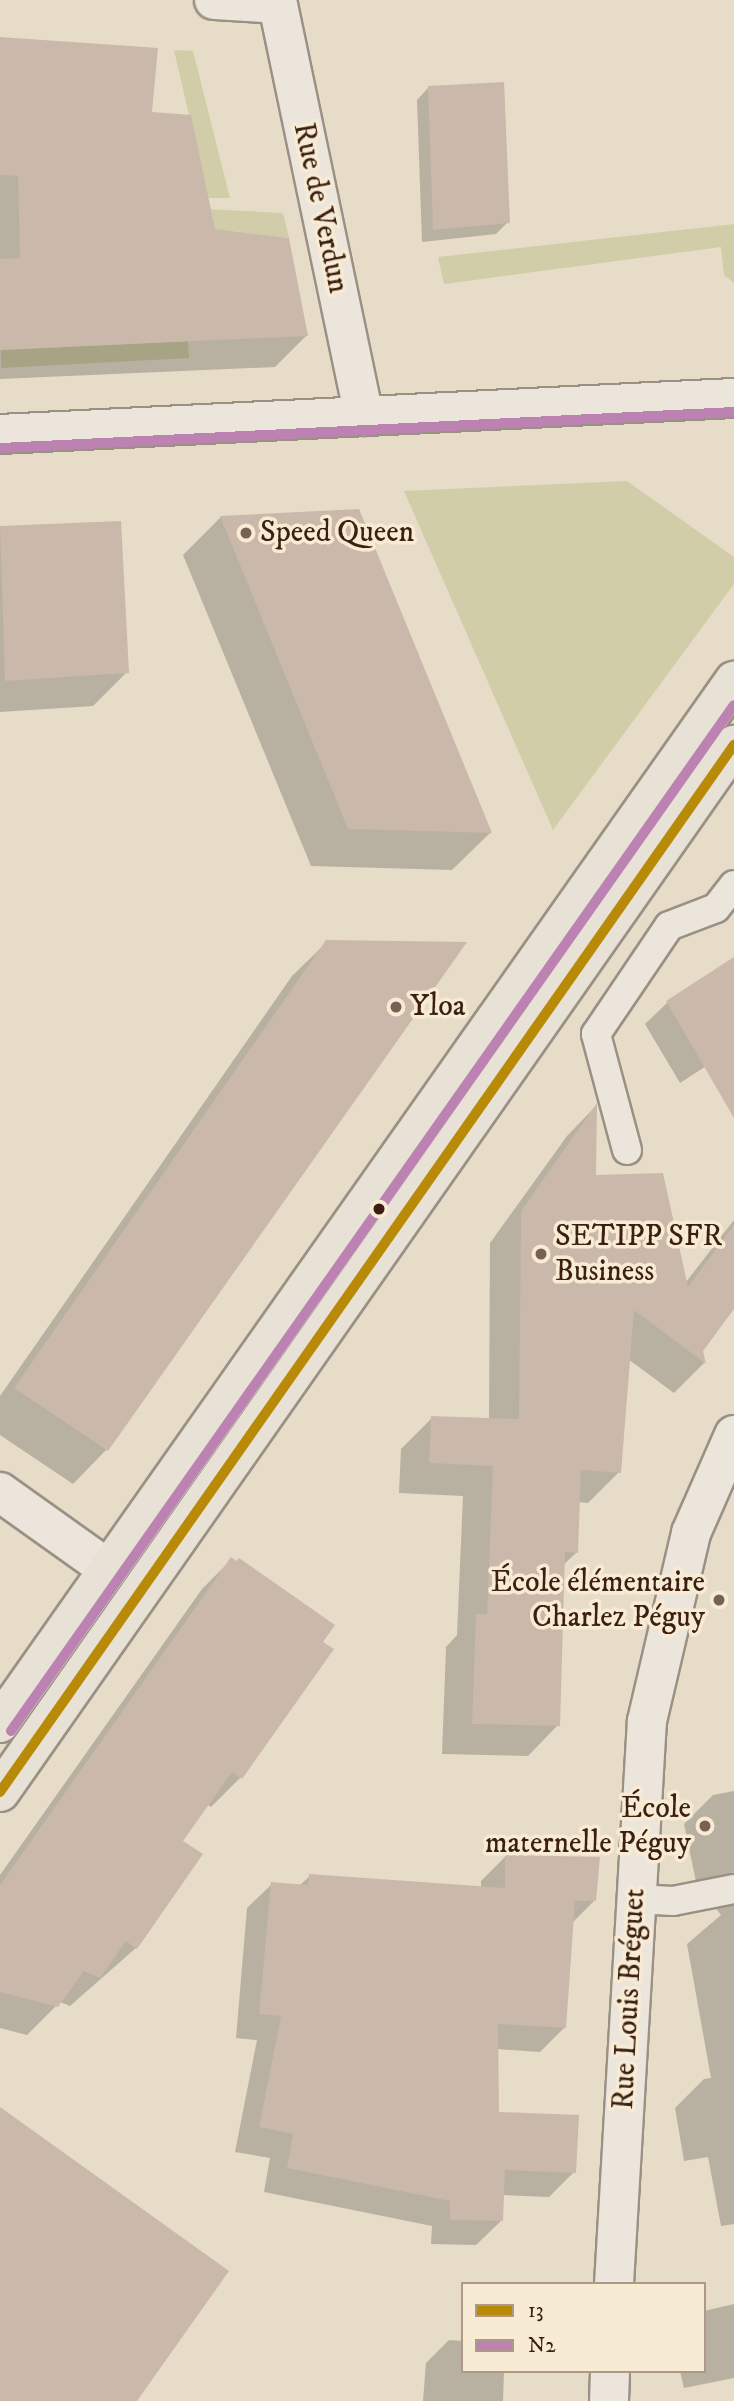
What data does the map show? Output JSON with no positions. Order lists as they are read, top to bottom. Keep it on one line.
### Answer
{"streets":{"street":["Rue de Verdun","Rue Louis Bréguet"]},"places":["Speed Queen","Yloa","SETIPP SFR Business","École élémentaire Charlez Péguy","École maternelle Péguy"],"lines":["transit line N2","transit line 13"],"legend":["13","N2"]}
